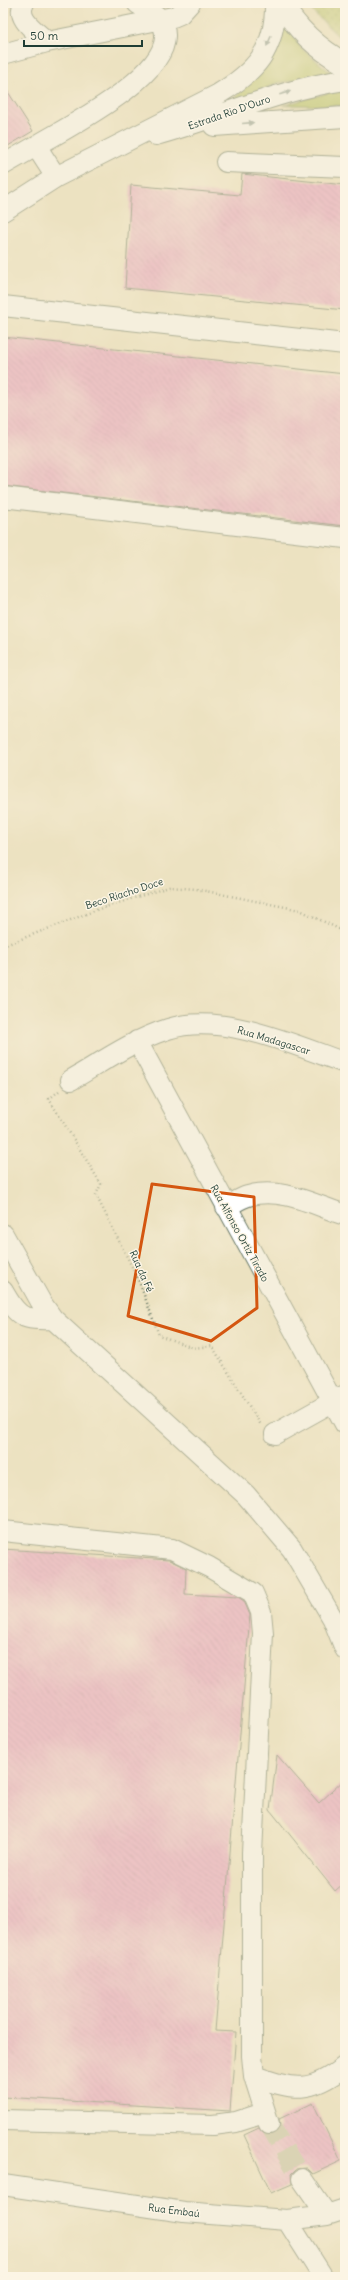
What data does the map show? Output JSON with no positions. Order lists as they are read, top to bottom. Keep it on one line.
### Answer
{"streets":{"street":["Estrada Rio D'Ouro","Rua Madagascar","Rua Alfonso Ortiz Tirado","Rua Embaú"],"path":["Beco Riacho Doce","Rua da Fé"]},"crossings":[["Rua Madagascar","Rua Alfonso Ortiz Tirado"],["Rua Madagascar","Rua da Fé"]],"scale_bar":"50 m"}
